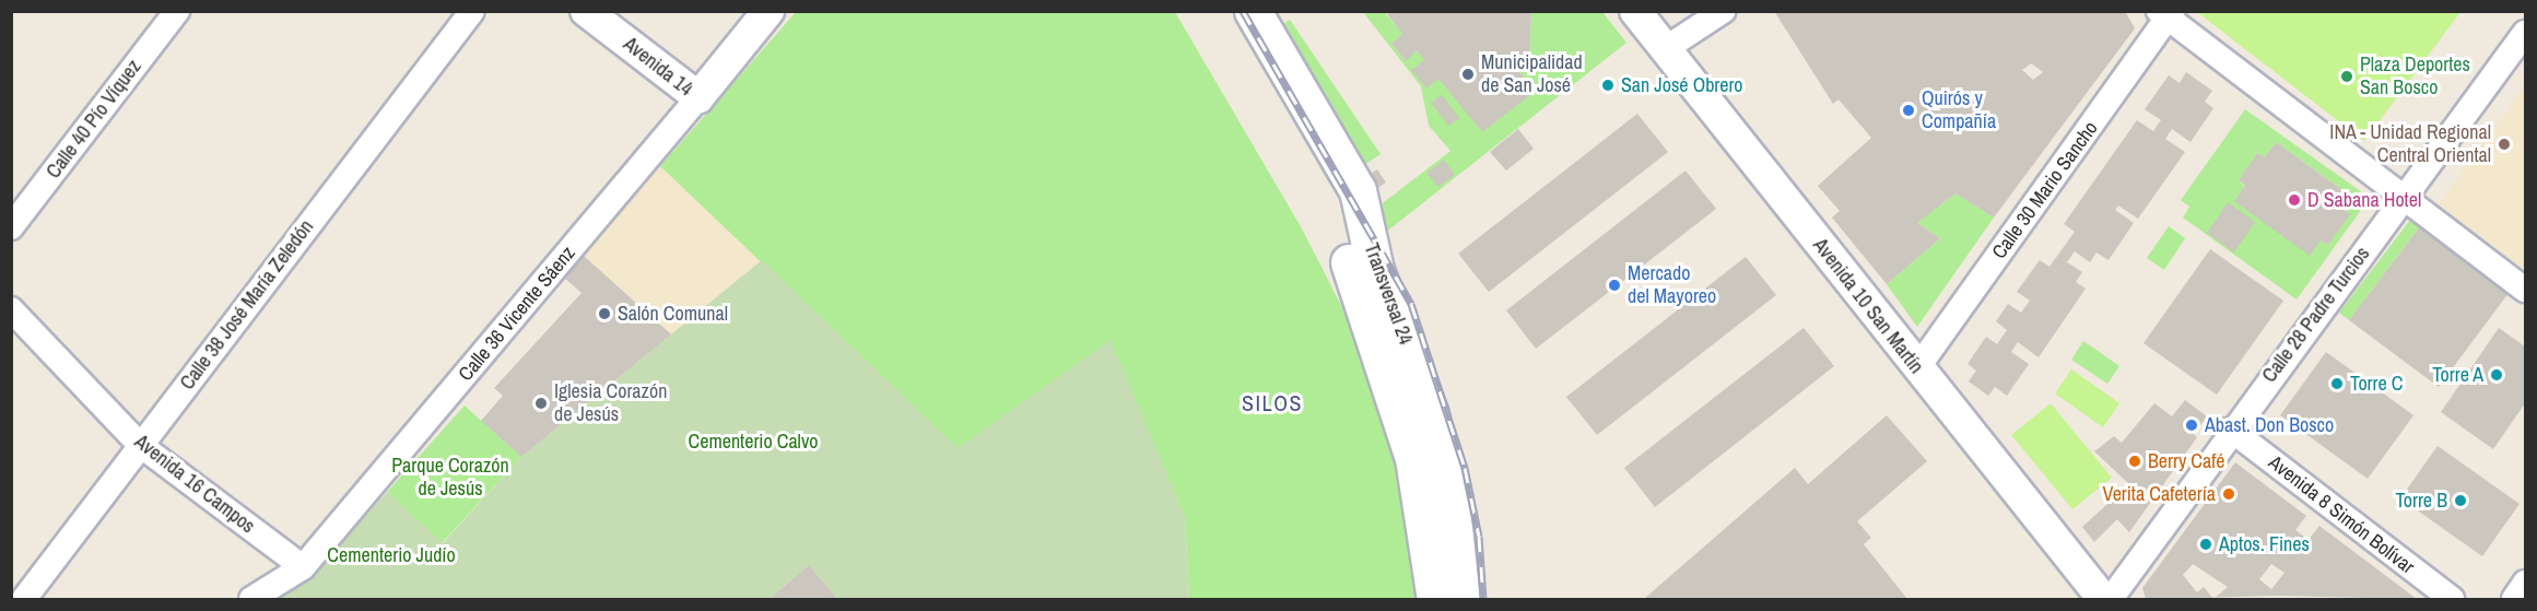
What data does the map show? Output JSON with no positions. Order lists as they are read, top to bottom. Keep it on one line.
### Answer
{"streets":{"main road":["Transversal 24"],"street":["Avenida 14","Calle 40 Pío Víquez","Calle 30 Mario Sancho","Calle 38 José María Zeledón","Avenida 10 San Martín","Calle 36 Vicente Sáenz","Calle 28 Padre Turcios","Avenida 16 Campos","Avenida 8 Simón Bolívar"]},"crossings":[["Avenida 14","Calle 36 Vicente Sáenz"],["Calle 30 Mario Sancho","Avenida 10 San Martín"],["Calle 38 José María Zeledón","Avenida 16 Campos"],["Calle 36 Vicente Sáenz","Avenida 16 Campos"],["Calle 28 Padre Turcios","Avenida 8 Simón Bolívar"]],"districts":["SILOS"],"parks":["Cementerio Calvo","Parque Corazón de Jesús","Cementerio Judío"],"places":["Municipalidad de San José","Plaza Deportes San Bosco","San José Obrero","Quirós y Compañía","INA - Unidad Regional Central Oriental","D Sabana Hotel","Mercado del Mayoreo","Salón Comunal","Torre A","Torre C","Iglesia Corazón de Jesús","Abast. Don Bosco","Berry Café","Verita Cafetería","Torre B","Aptos. Fines"]}
